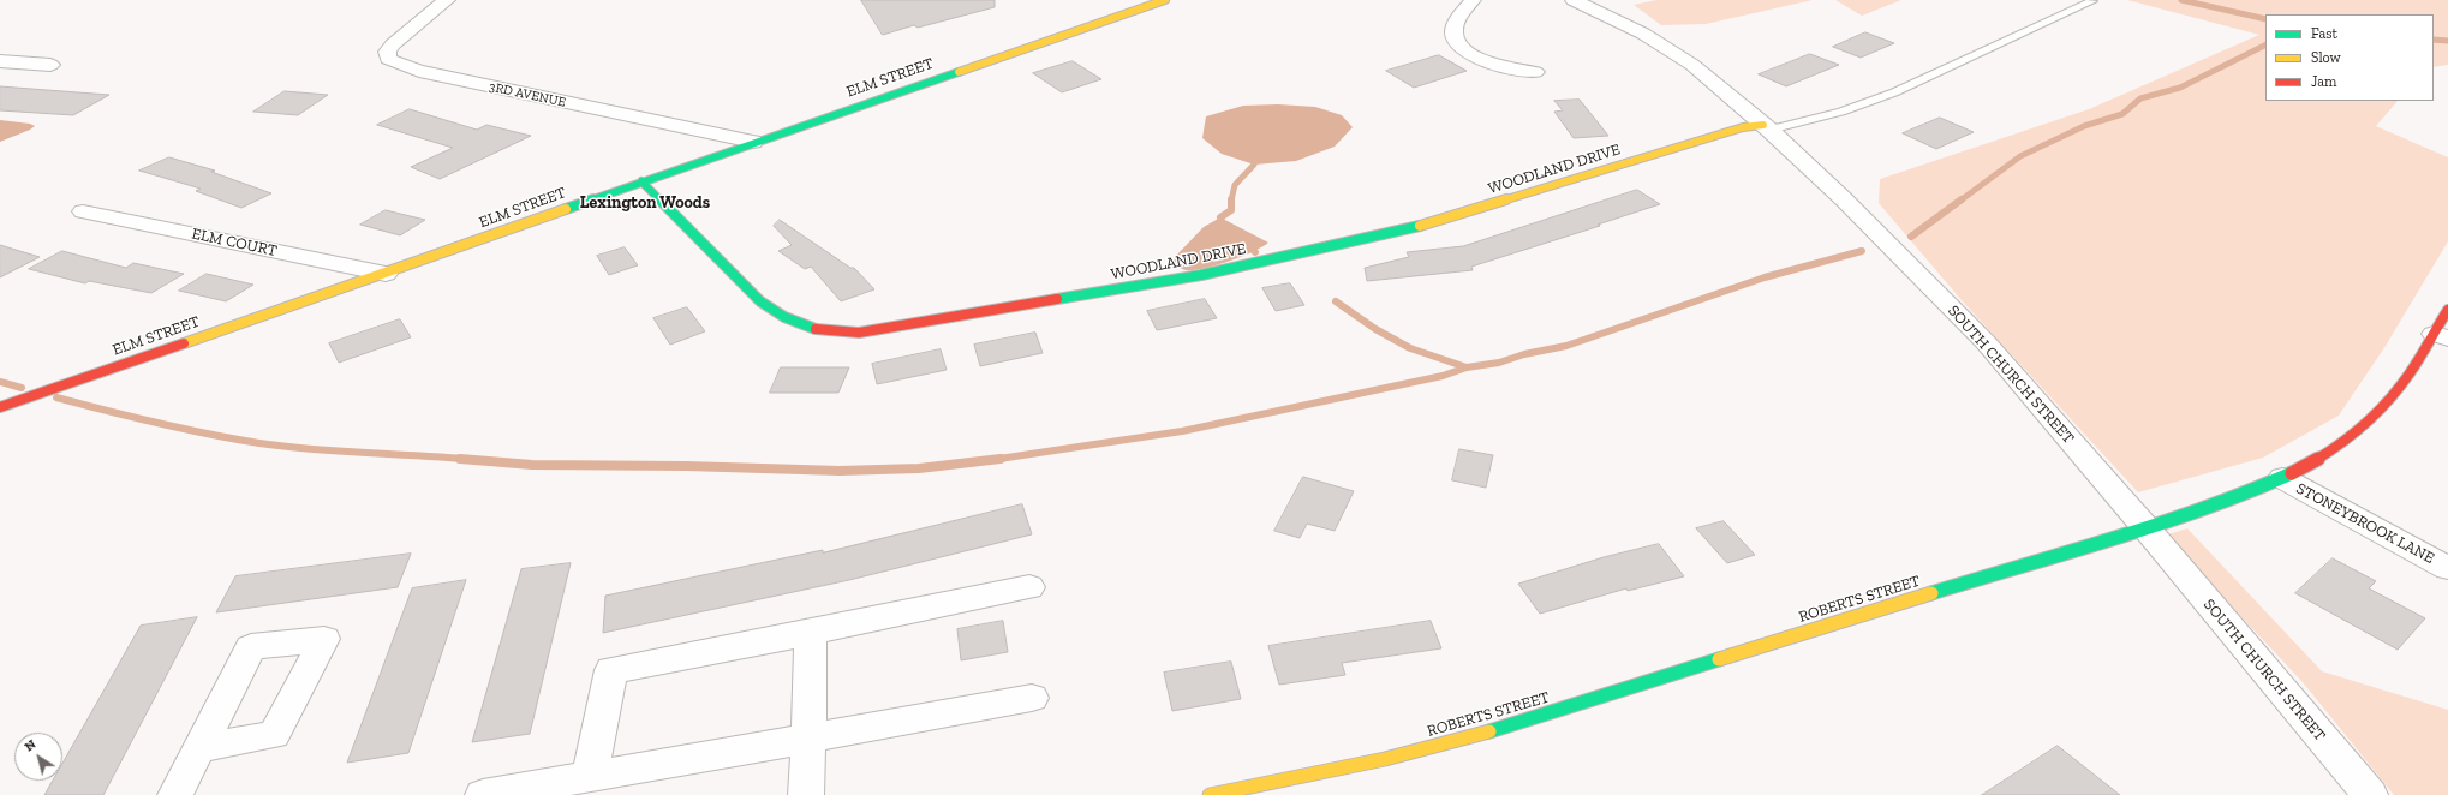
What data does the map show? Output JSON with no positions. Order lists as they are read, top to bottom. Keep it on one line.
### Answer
{"streets":{"street":["ELM STREET","3RD AVENUE","WOODLAND DRIVE","ELM COURT","SOUTH CHURCH STREET","STONEYBROOK LANE","ROBERTS STREET"]},"crossings":[["ELM STREET","3RD AVENUE"],["ELM STREET","WOODLAND DRIVE"],["ELM STREET","ELM COURT"],["WOODLAND DRIVE","SOUTH CHURCH STREET"],["SOUTH CHURCH STREET","ROBERTS STREET"],["STONEYBROOK LANE","ROBERTS STREET"]],"districts":["Lexington Woods"],"legend":["Fast","Slow","Jam"],"north":"top left"}
